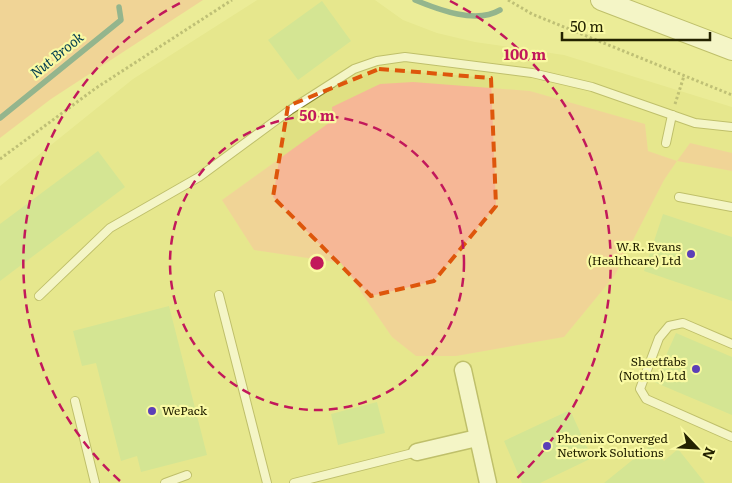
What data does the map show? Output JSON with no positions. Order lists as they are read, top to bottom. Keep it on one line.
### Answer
{"water":["Nut Brook"],"places":["W.R. Evans (Healthcare) Ltd","Sheetfabs (Nottm) Ltd","WePack","Phoenix Converged Network Solutions"],"scale_bar":"50 m","north":"bottom right","rings":["100 m","50 m"]}
